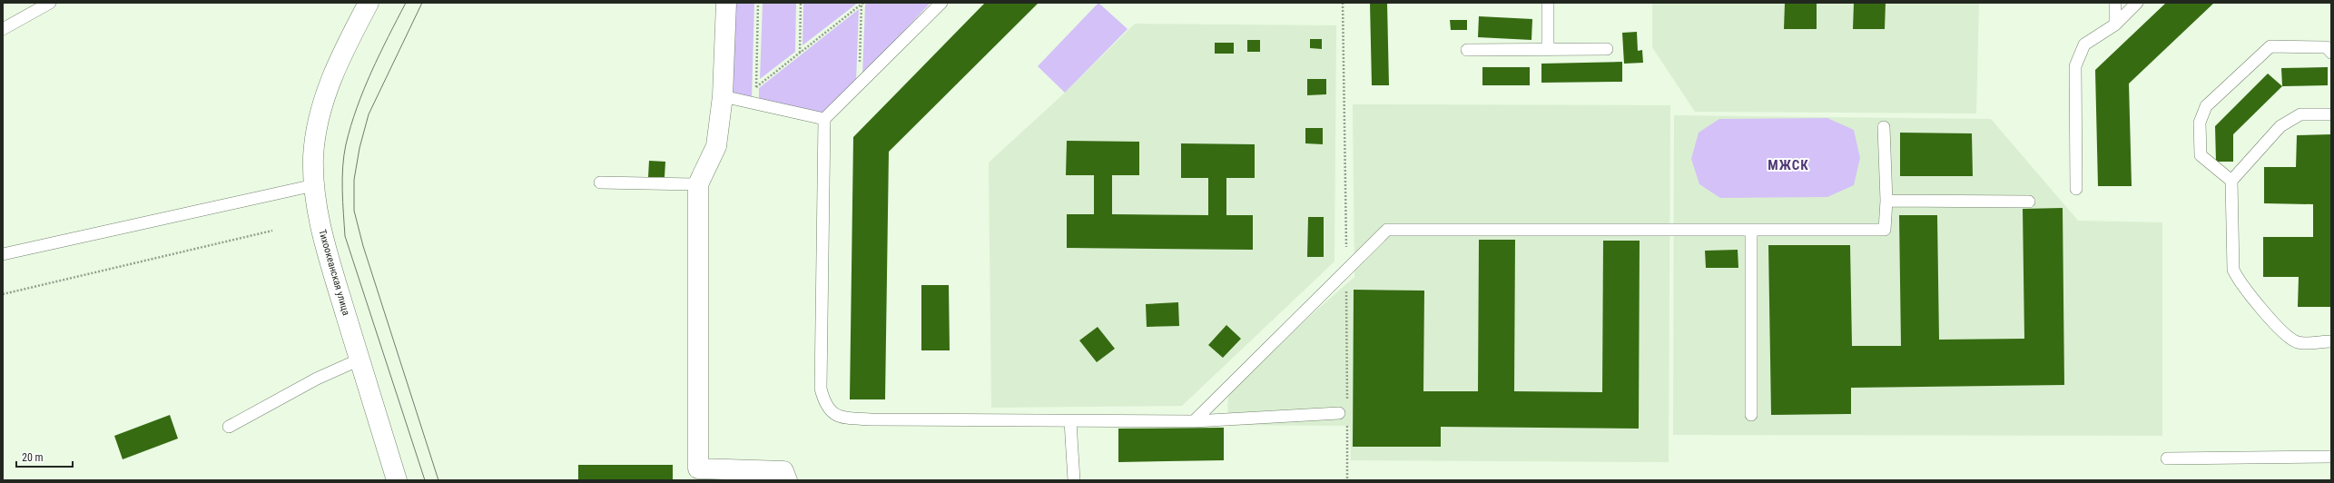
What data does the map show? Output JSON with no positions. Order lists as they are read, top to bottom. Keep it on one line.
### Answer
{"streets":{"street":["Тихоокеанская улица"]},"districts":["МЖСК"],"scale_bar":"20 m"}
